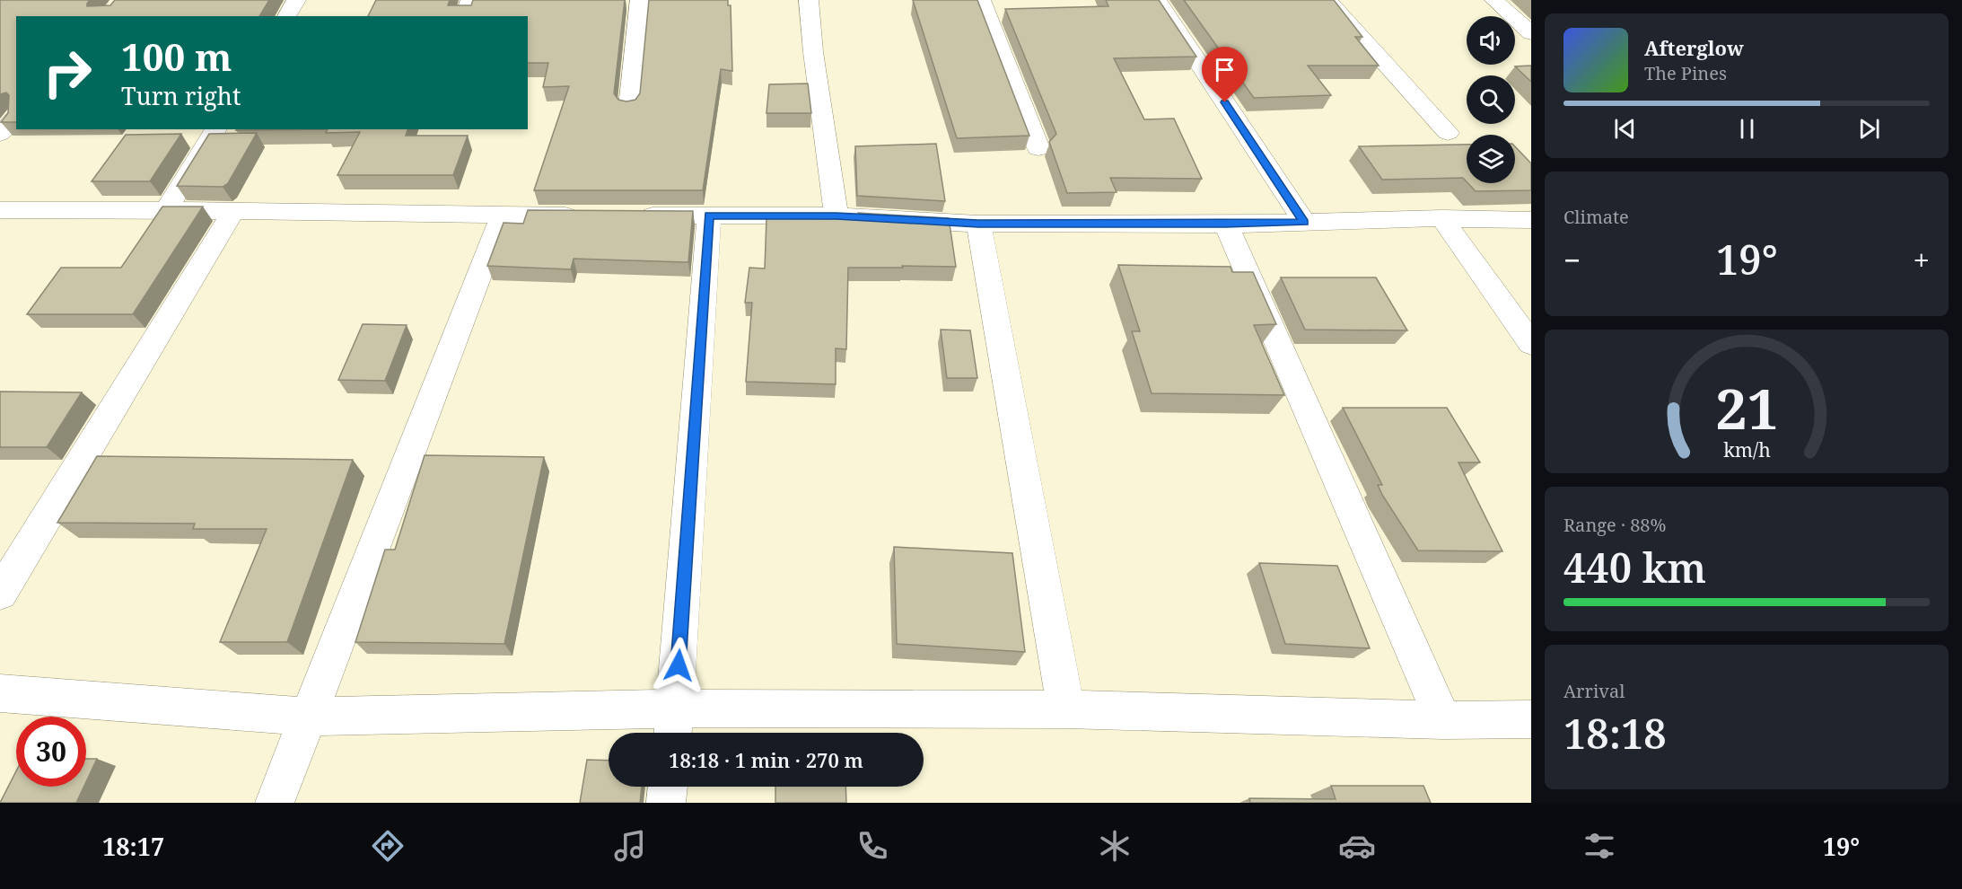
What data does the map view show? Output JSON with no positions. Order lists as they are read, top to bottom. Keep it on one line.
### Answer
{"page":{"turn":["100 m","Turn right"],"song":["Afterglow","The Pines"],"tile":["Climate",["Range · 88%","440 km"],["Arrival","18:18"]],"heat":["−","19°","+"],"limit":"30","trip":"18:18 · 1 min · 270 m","tabs":["18:17","19°"],"gauge":["21","km/h"]}}
